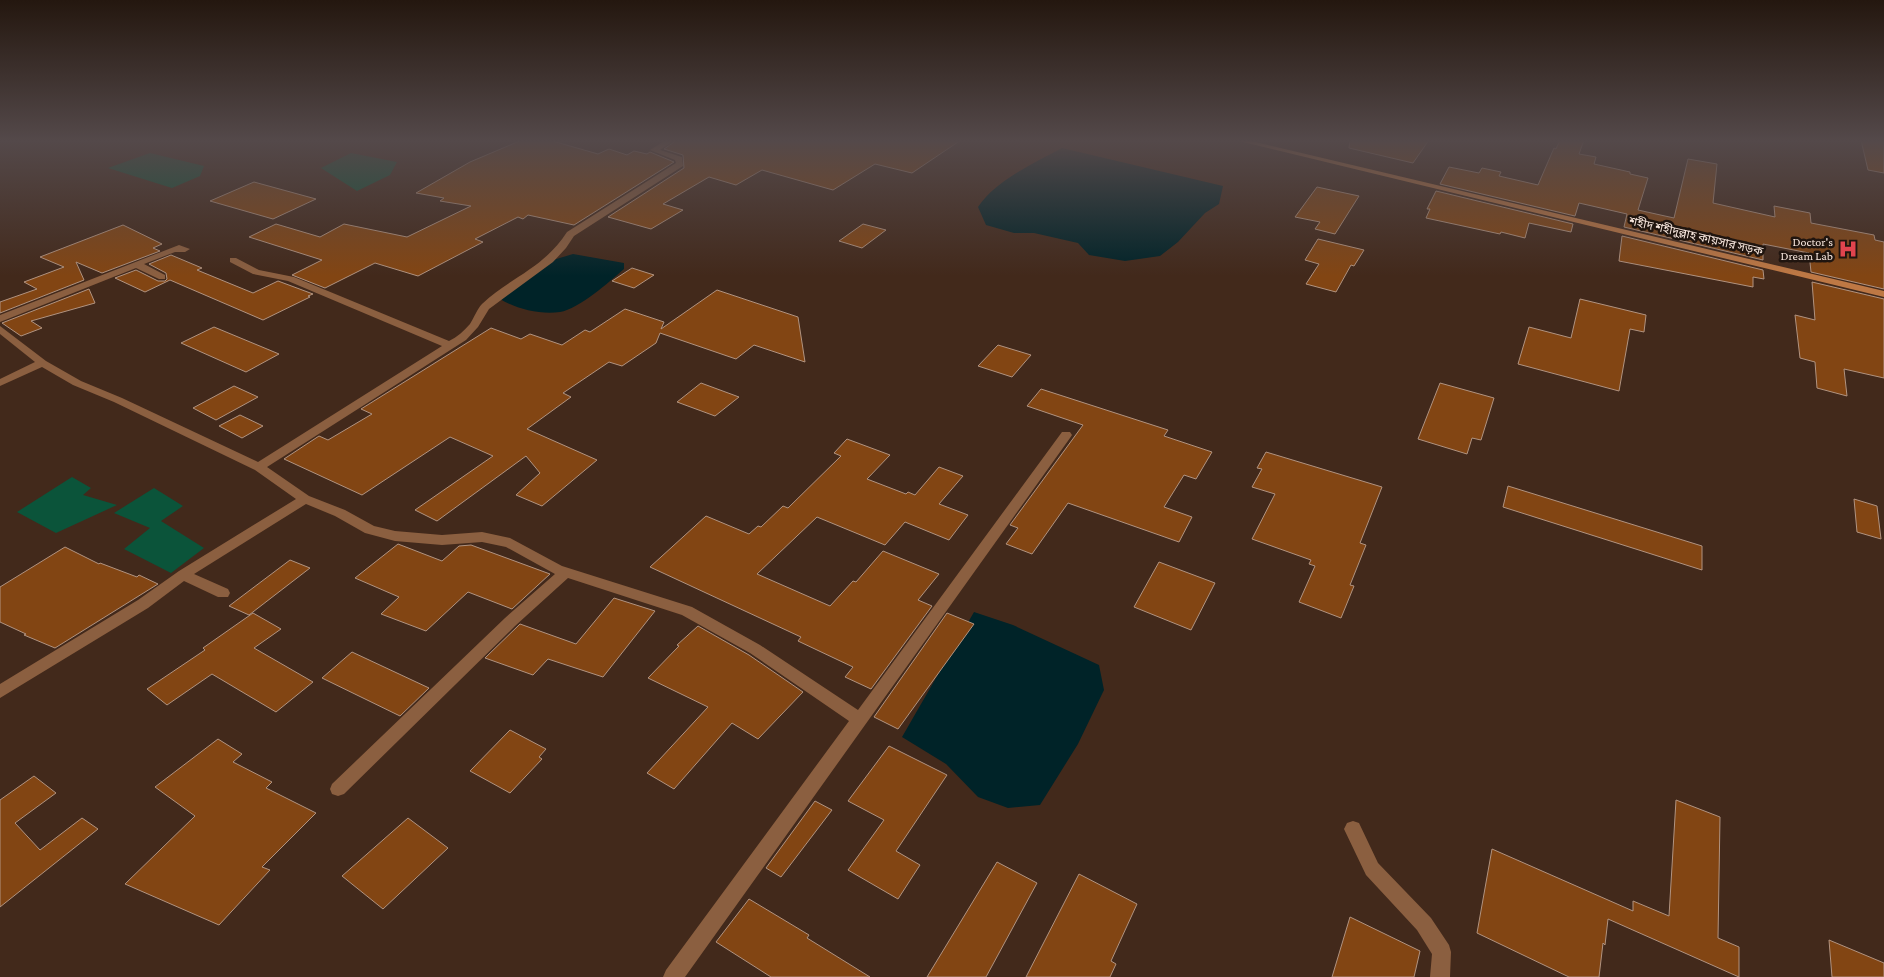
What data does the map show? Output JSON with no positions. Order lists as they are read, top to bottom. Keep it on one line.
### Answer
{"streets":{"main road":["শহীদ শহীদুল্লাহ কায়সার সড়ক"]},"places":{"hospital":["Doctor's Dream Lab"]}}
